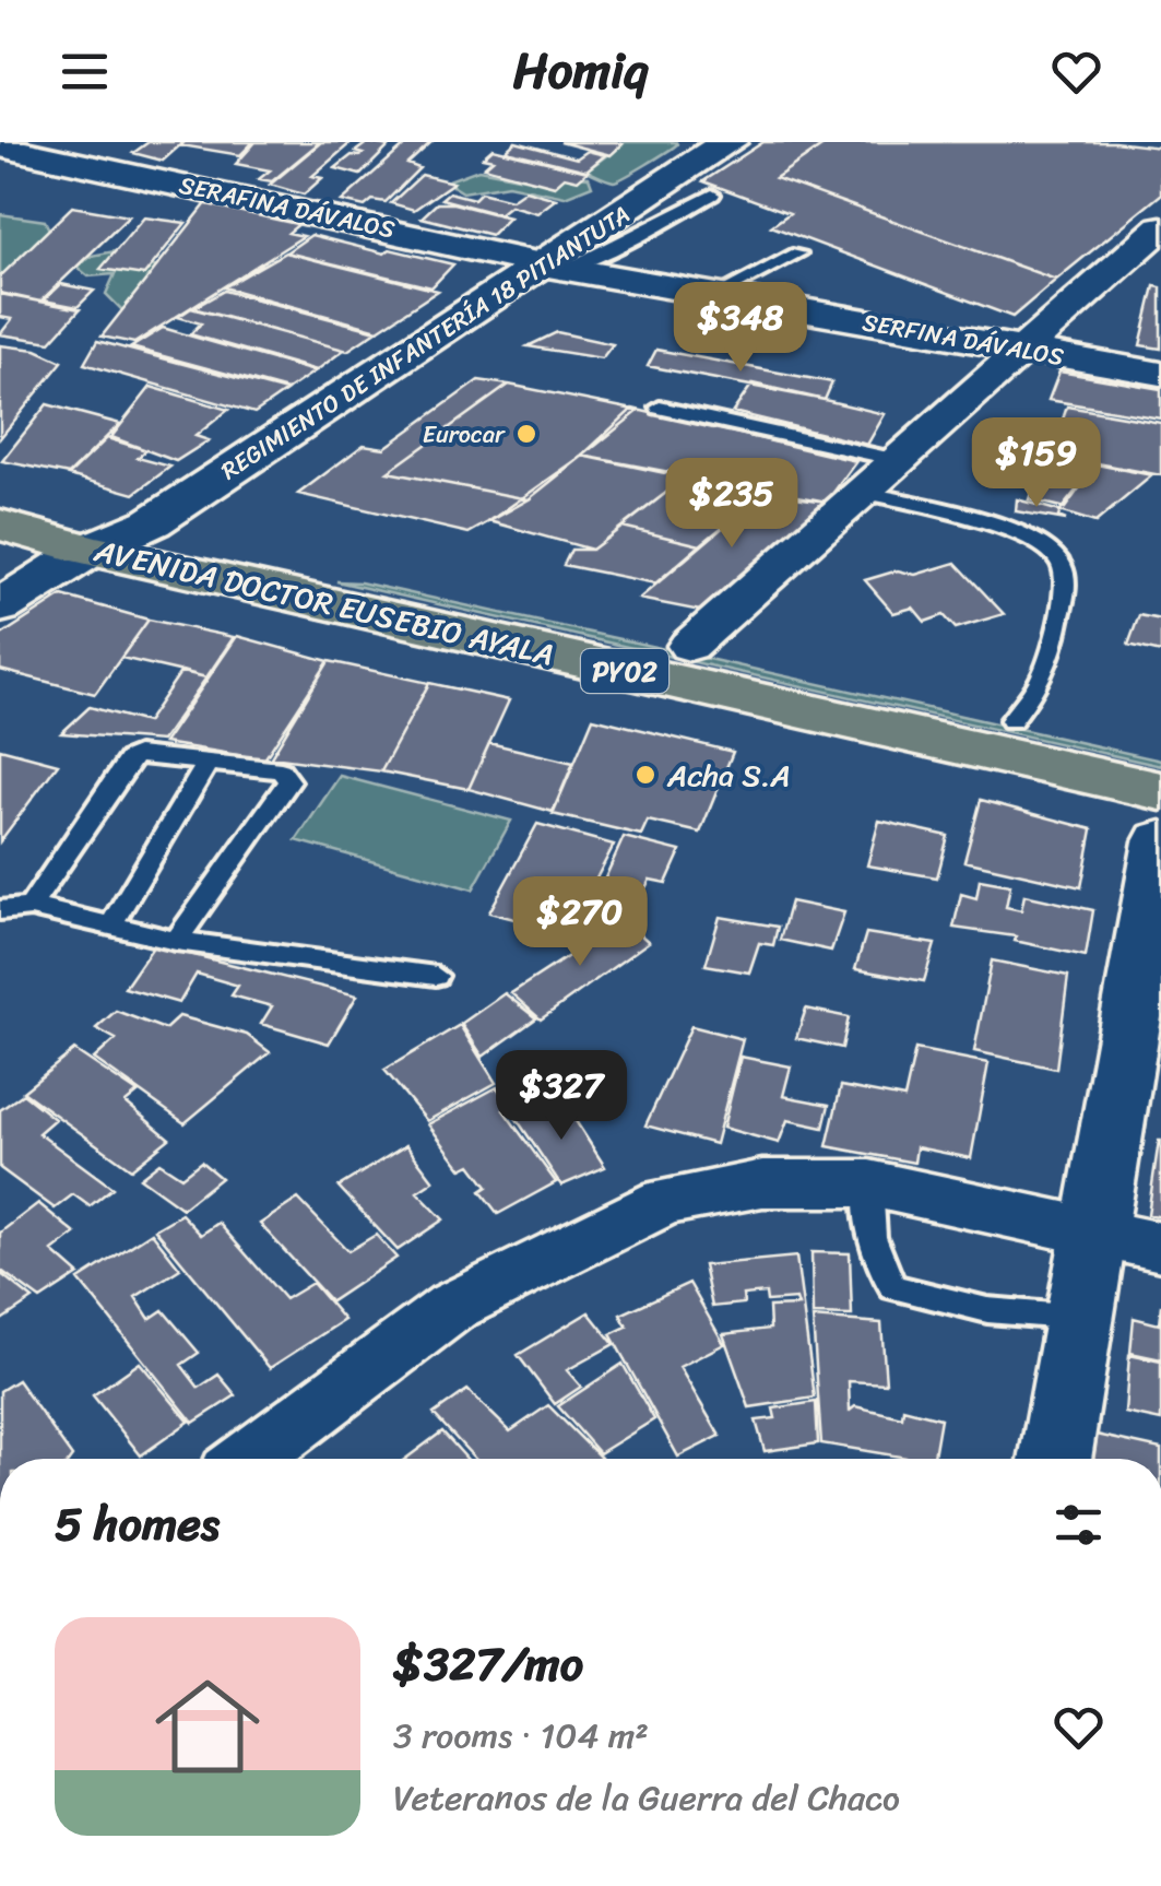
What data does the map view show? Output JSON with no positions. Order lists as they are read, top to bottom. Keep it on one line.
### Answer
{"streets":{"highway":["AVENIDA DOCTOR EUSEBIO AYALA","PY02"],"main road":["REGIMIENTO DE INFANTERÍA 18 PITIANTUTA"],"street":["SERAFINA DÁVALOS","SERFINA DÁVALOS"]},"crossings":[["SERAFINA DÁVALOS","SERFINA DÁVALOS"],["SERAFINA DÁVALOS","REGIMIENTO DE INFANTERÍA 18 PITIANTUTA"],["SERFINA DÁVALOS","REGIMIENTO DE INFANTERÍA 18 PITIANTUTA"],["REGIMIENTO DE INFANTERÍA 18 PITIANTUTA","AVENIDA DOCTOR EUSEBIO AYALA"]],"places":["Eurocar","Acha S.A"],"page":{"header":"Homiq","price":["$348","$159","$235","$270","$327"],"heading":"5 homes","list":[{"name":"$327/mo","note":"3 rooms · 104 m² · Veteranos de la Guerra del Chaco"}]}}
